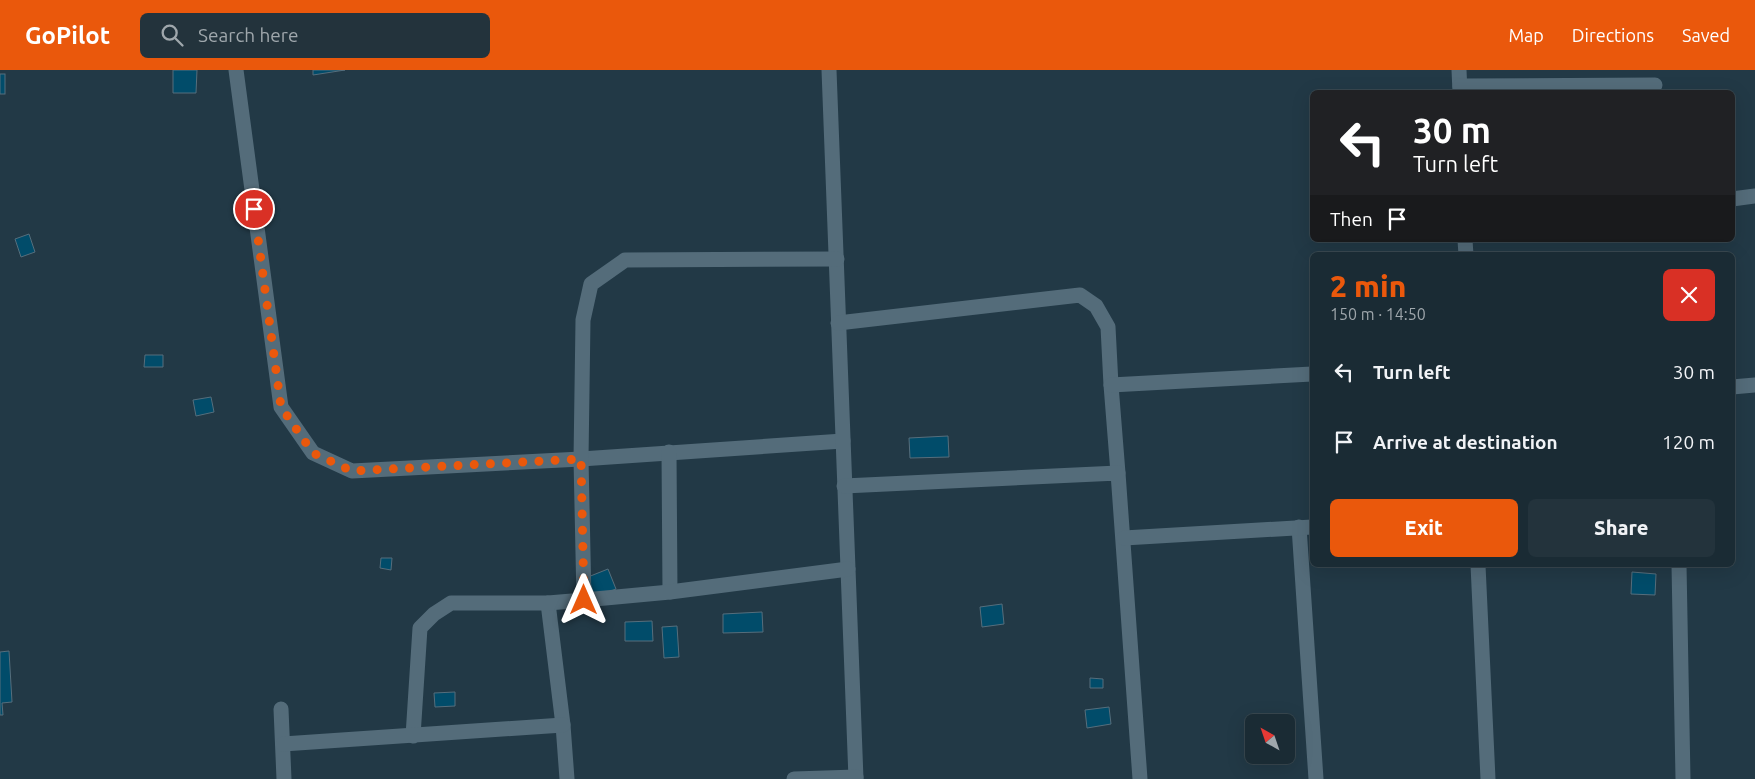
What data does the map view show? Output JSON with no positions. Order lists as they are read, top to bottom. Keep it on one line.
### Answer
{"north":"top left","page":{"header":"GoPilot","search":"Search here","nav":["Map","Directions","Saved"],"turn":["30 m","Turn left"],"then":"Then","heading":["2 min","150 m · 14:50"],"list":[{"name":"Turn left","value":"30 m"},{"name":"Arrive at destination","value":"120 m"}],"buttons":["Exit","Share"]}}
